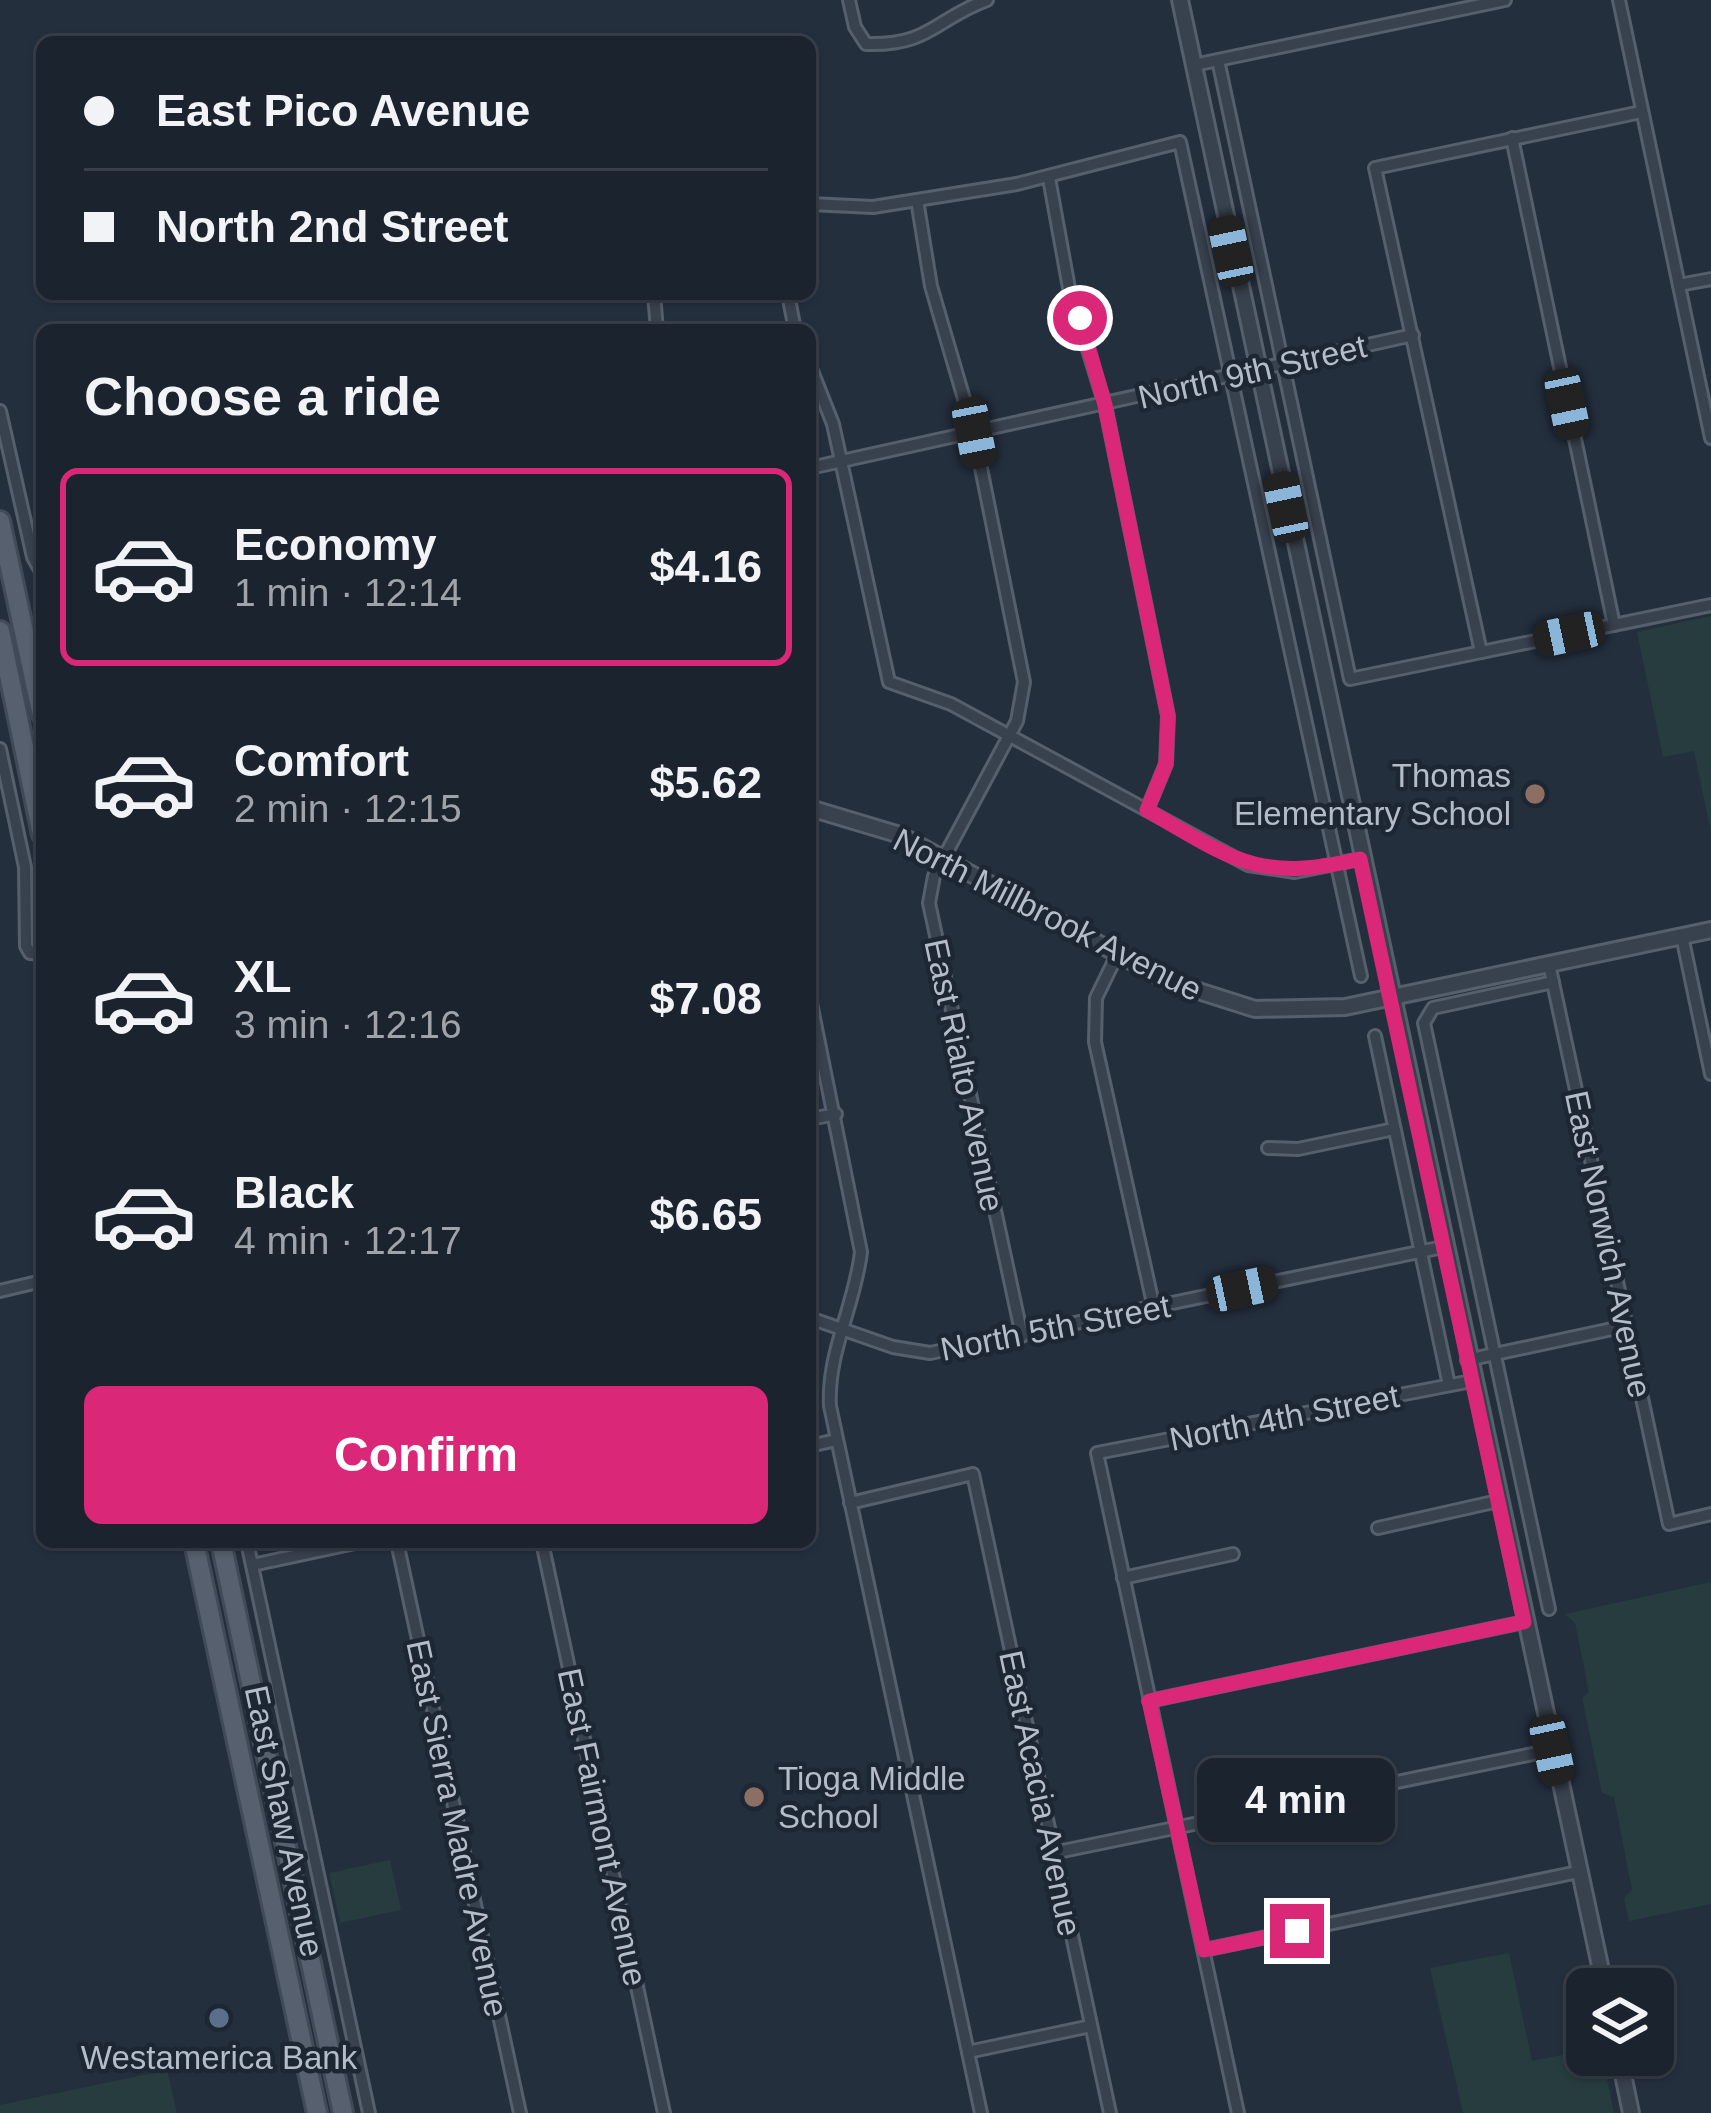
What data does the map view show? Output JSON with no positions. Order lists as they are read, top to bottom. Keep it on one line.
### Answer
{"streets":{"main road":["East Shaw Avenue"],"street":["North 9th Street","North Millbrook Avenue","East Rialto Avenue","East Norwich Avenue","North 5th Street","North 4th Street","East Acacia Avenue","East Fairmont Avenue","East Sierra Madre Avenue"]},"crossings":[["North 9th Street","East Rialto Avenue"],["North Millbrook Avenue","East Rialto Avenue"],["North Millbrook Avenue","East Norwich Avenue"],["East Rialto Avenue","North 5th Street"]],"places":["Thomas Elementary School","Tioga Middle School","Westamerica Bank"],"page":{"banner":["East Pico Avenue","North 2nd Street"],"heading":"Choose a ride","list":[{"name":"Economy","note":"1 min · 12:14","value":"$4.16"},{"name":"Comfort","note":"2 min · 12:15","value":"$5.62"},{"name":"XL","note":"3 min · 12:16","value":"$7.08"},{"name":"Black","note":"4 min · 12:17","value":"$6.65"}],"buttons":"Confirm","bubble":"4 min"}}
